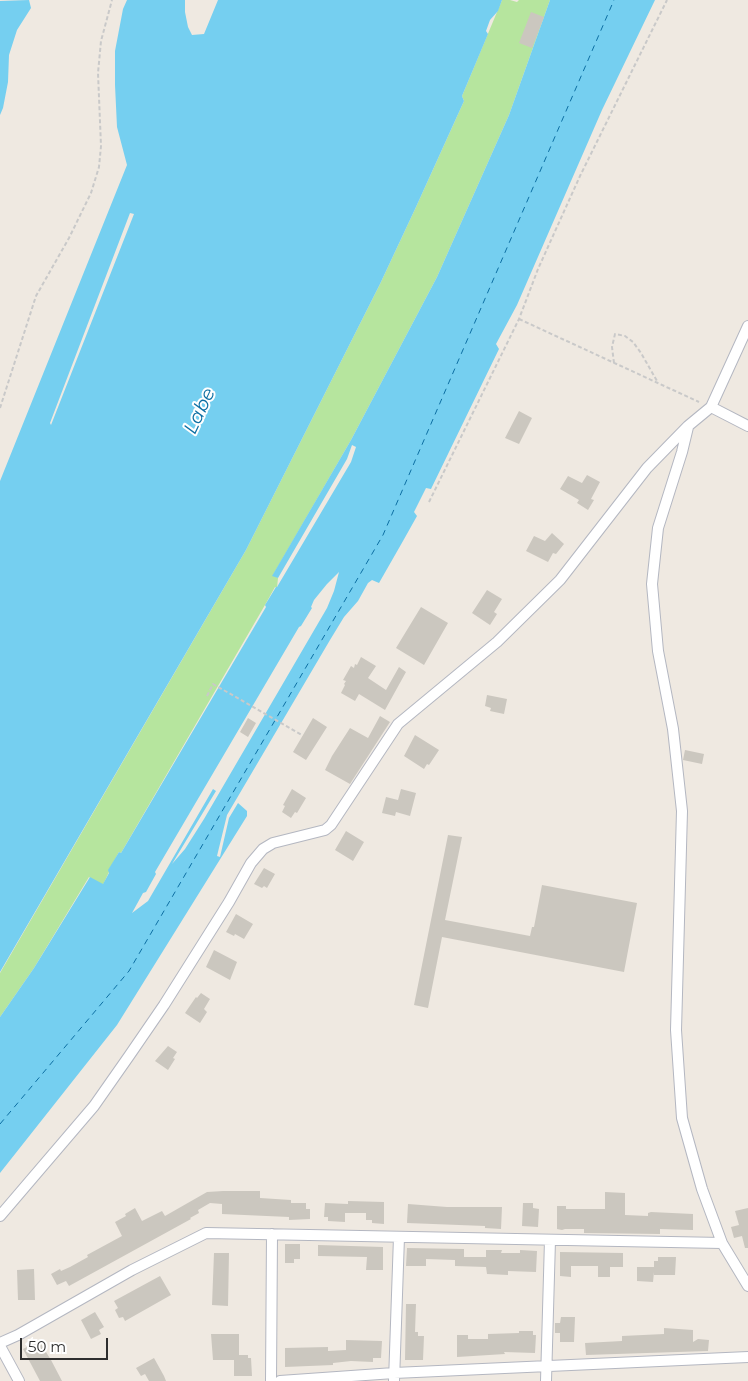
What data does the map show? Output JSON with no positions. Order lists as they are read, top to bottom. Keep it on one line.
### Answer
{"water":["Labe"],"scale_bar":"50 m"}
